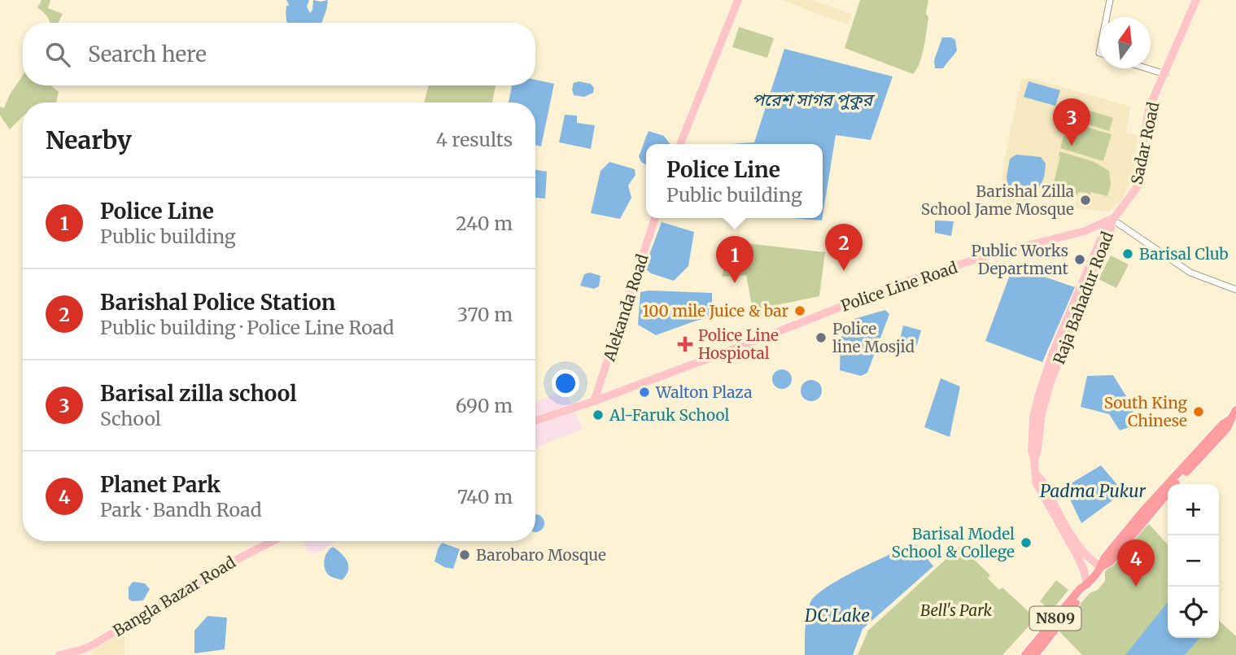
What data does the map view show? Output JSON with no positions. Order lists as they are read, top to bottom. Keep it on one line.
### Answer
{"streets":{"highway":["N809"],"main road":["Sadar Road","Police Line Road","Raja Bahadur Road","Alekanda Road","Bangla Bazar Road"]},"crossings":[["Sadar Road","Police Line Road"],["Sadar Road","Raja Bahadur Road"],["Police Line Road","Raja Bahadur Road"],["Police Line Road","Alekanda Road"],["Raja Bahadur Road","N809"]],"water":["পরেশ সাগর পুকুর","Padma Pukur","DC Lake"],"parks":["Bell's Park"],"places":{"other":["Barishal Zilla School Jame Mosque","Barisal Club","Public Works Department","100 mile Juice & bar","Police line Mosjid","Walton Plaza","South King Chinese","Al-Faruk School","Barisal Model School & College","Barobaro Mosque"],"health":["Police Line Hospiotal"]},"north":"top","page":{"search":"Search here","pins":["3","2","1","4"],"heading":["Nearby","4 results"],"popup":["Police Line","Public building"],"list":[{"mark":"1","name":"Police Line","note":"Public building","value":"240 m"},{"mark":"2","name":"Barishal Police Station","note":"Public building · Police Line Road","value":"370 m"},{"mark":"3","name":"Barisal zilla school","note":"School","value":"690 m"},{"mark":"4","name":"Planet Park","note":"Park · Bandh Road","value":"740 m"}],"map_buttons":["+","−"]}}
